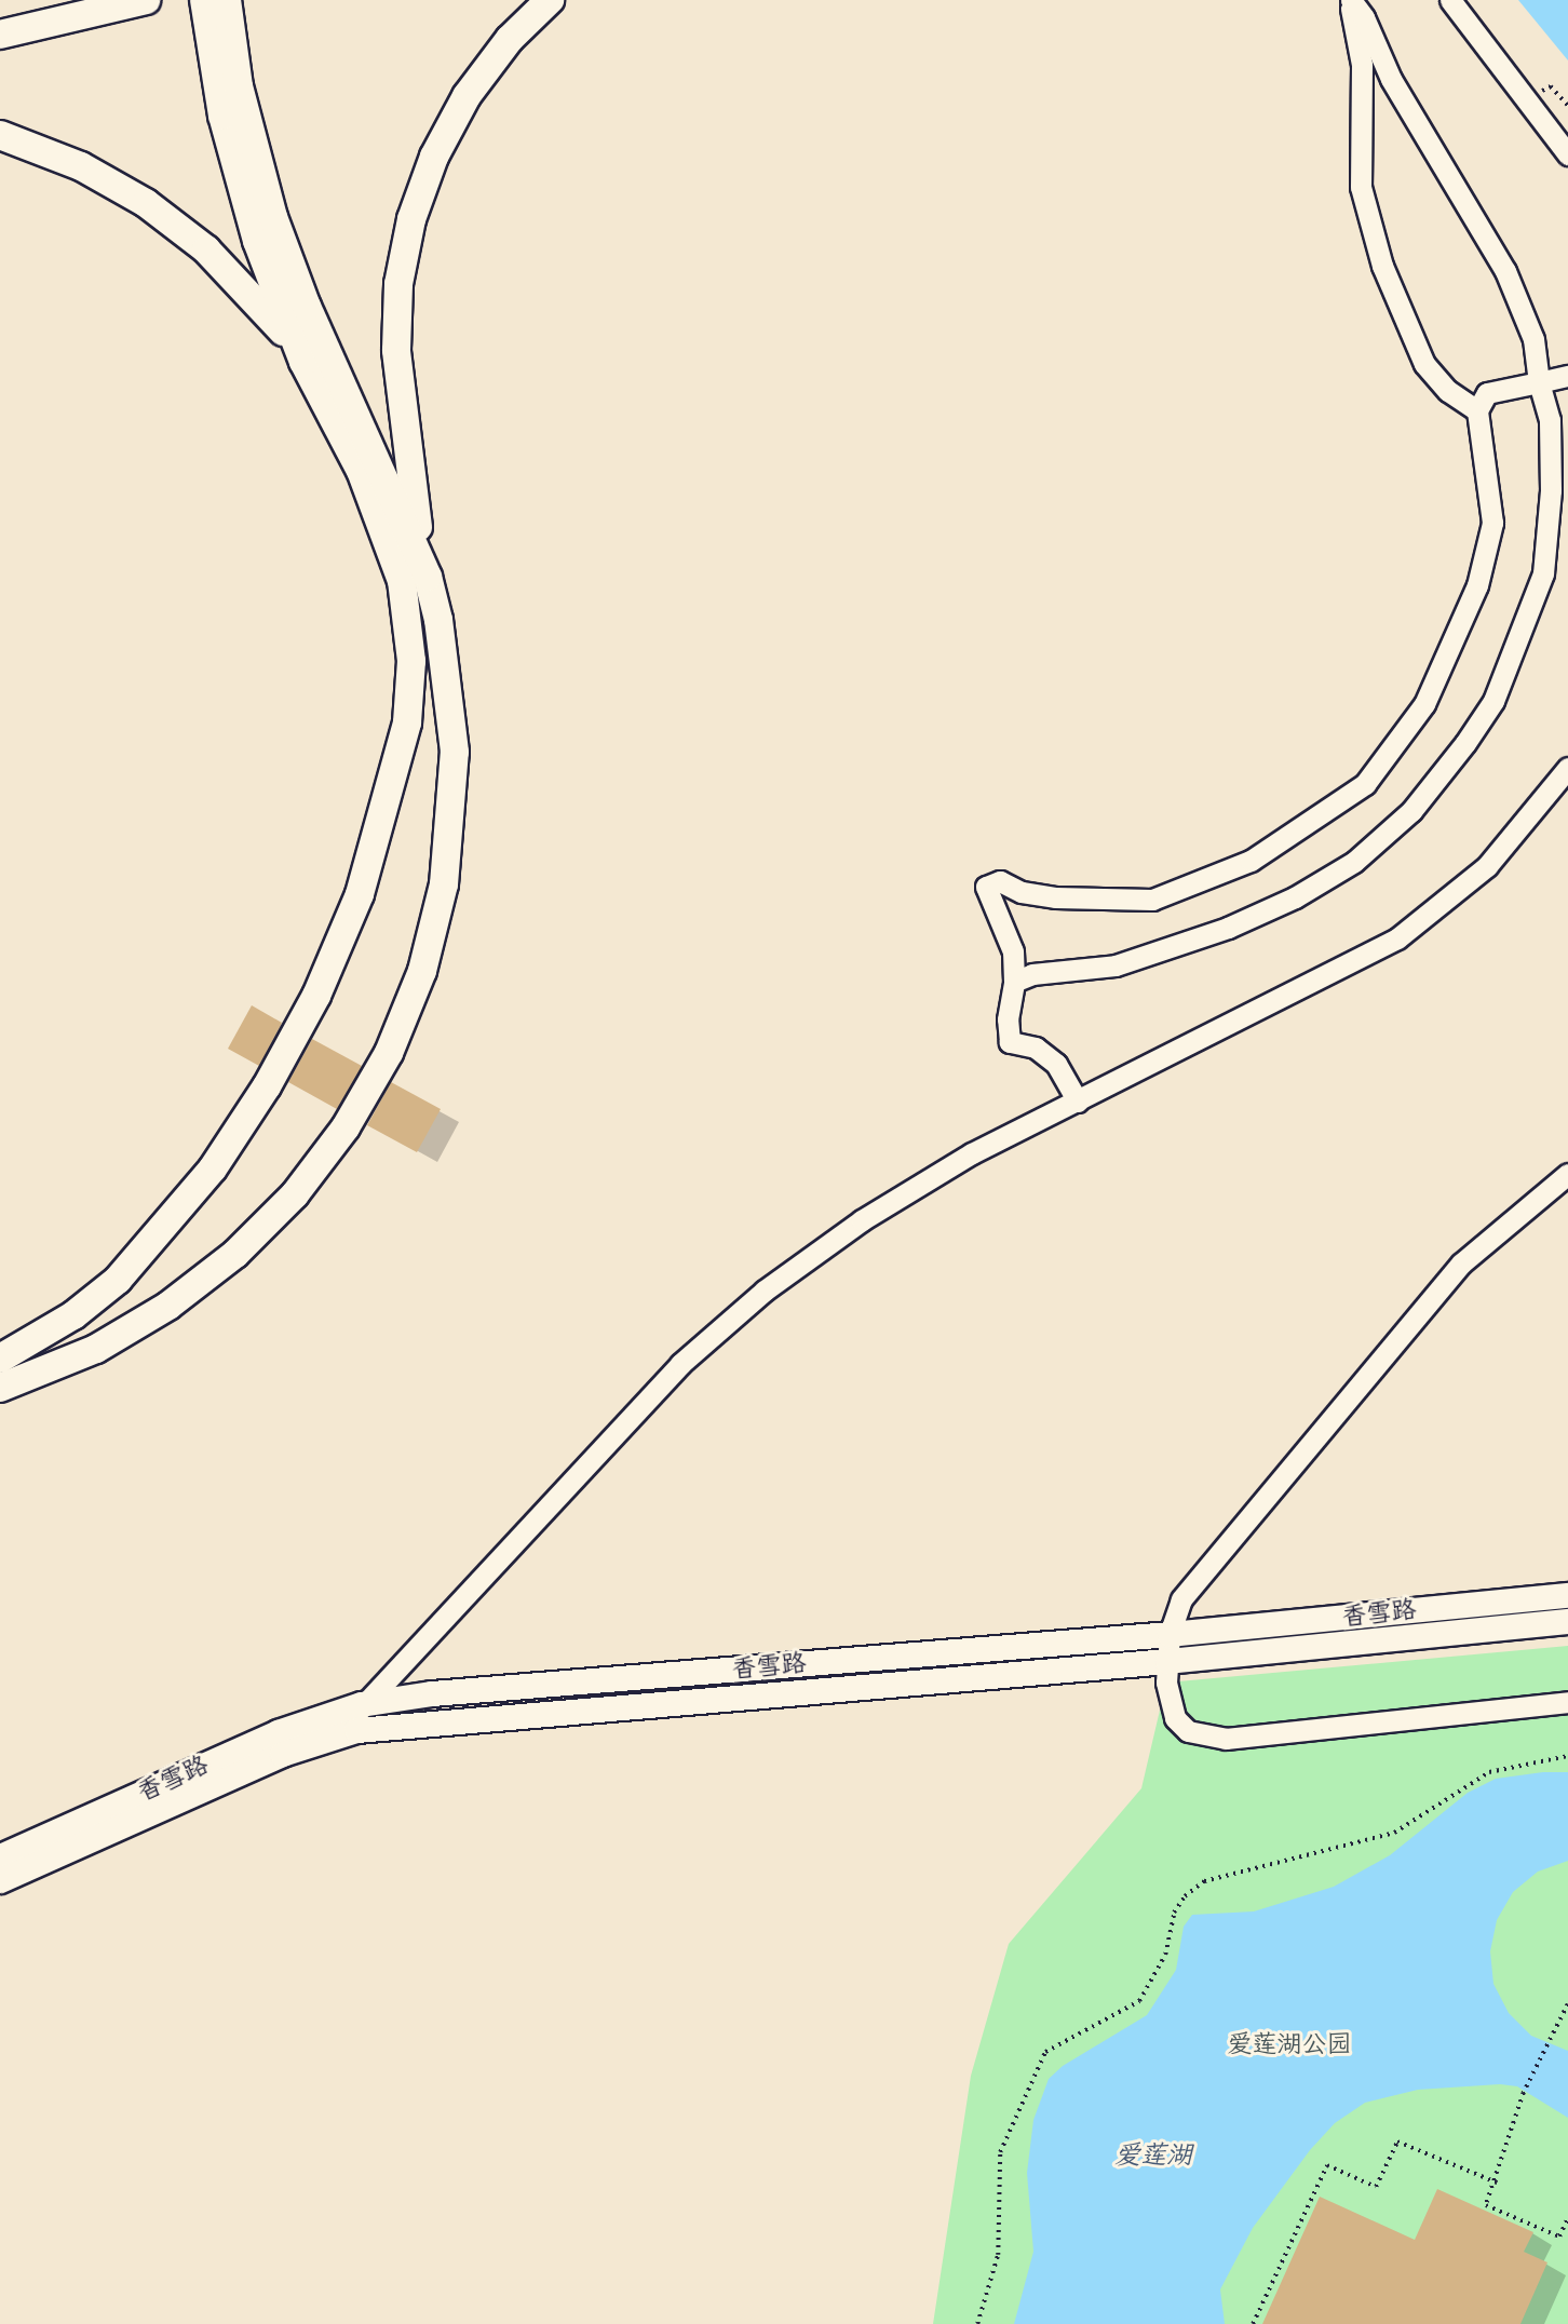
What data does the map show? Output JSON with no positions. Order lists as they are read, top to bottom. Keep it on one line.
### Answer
{"streets":{"main road":["香雪路"]},"water":["爱莲湖"],"parks":["爱莲湖公园"]}
